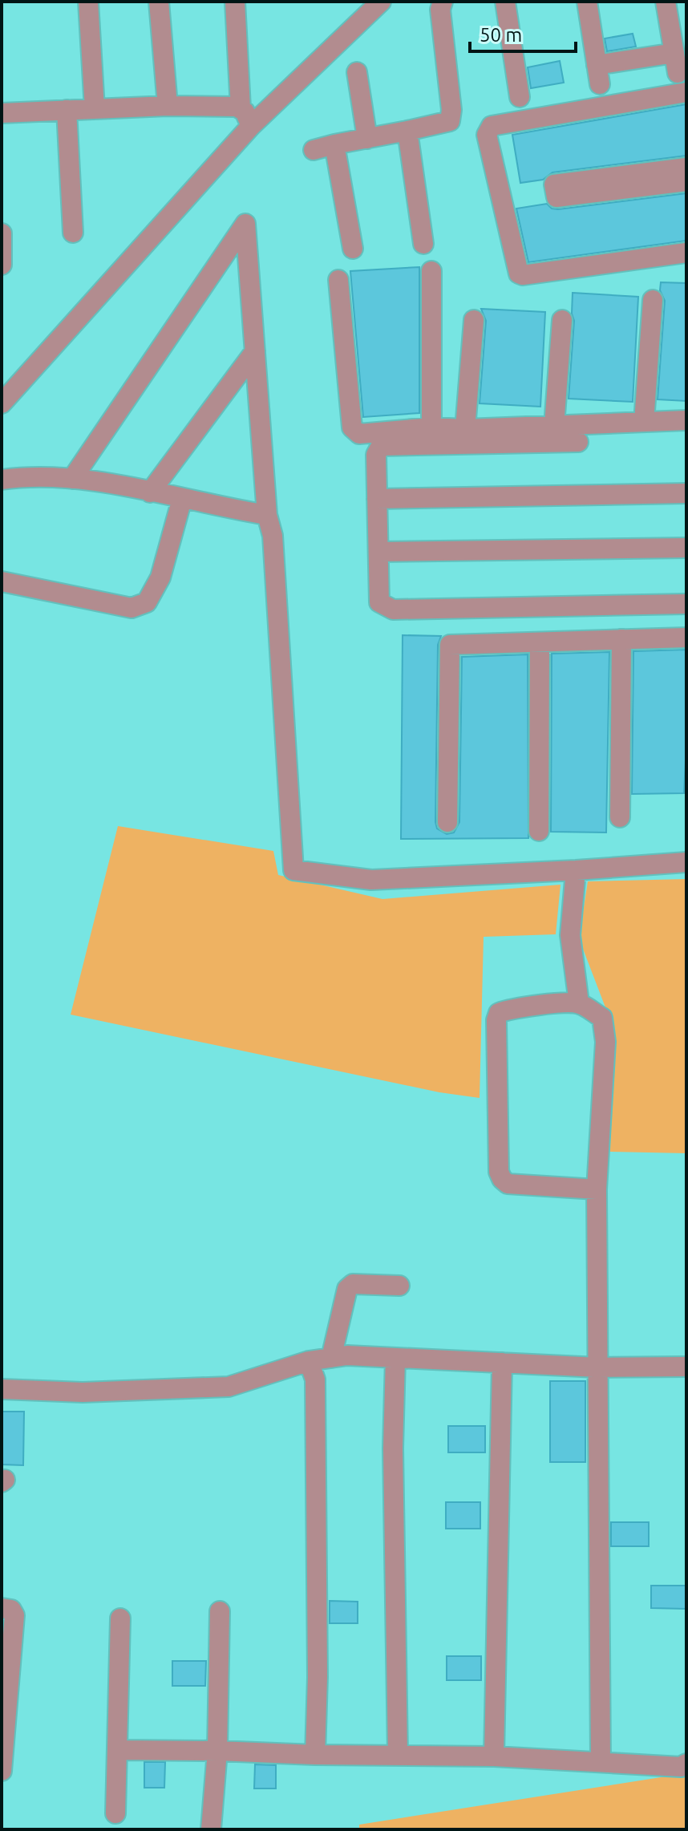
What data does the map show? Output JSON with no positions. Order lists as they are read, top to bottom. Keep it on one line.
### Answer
{"scale_bar":"50 m"}
